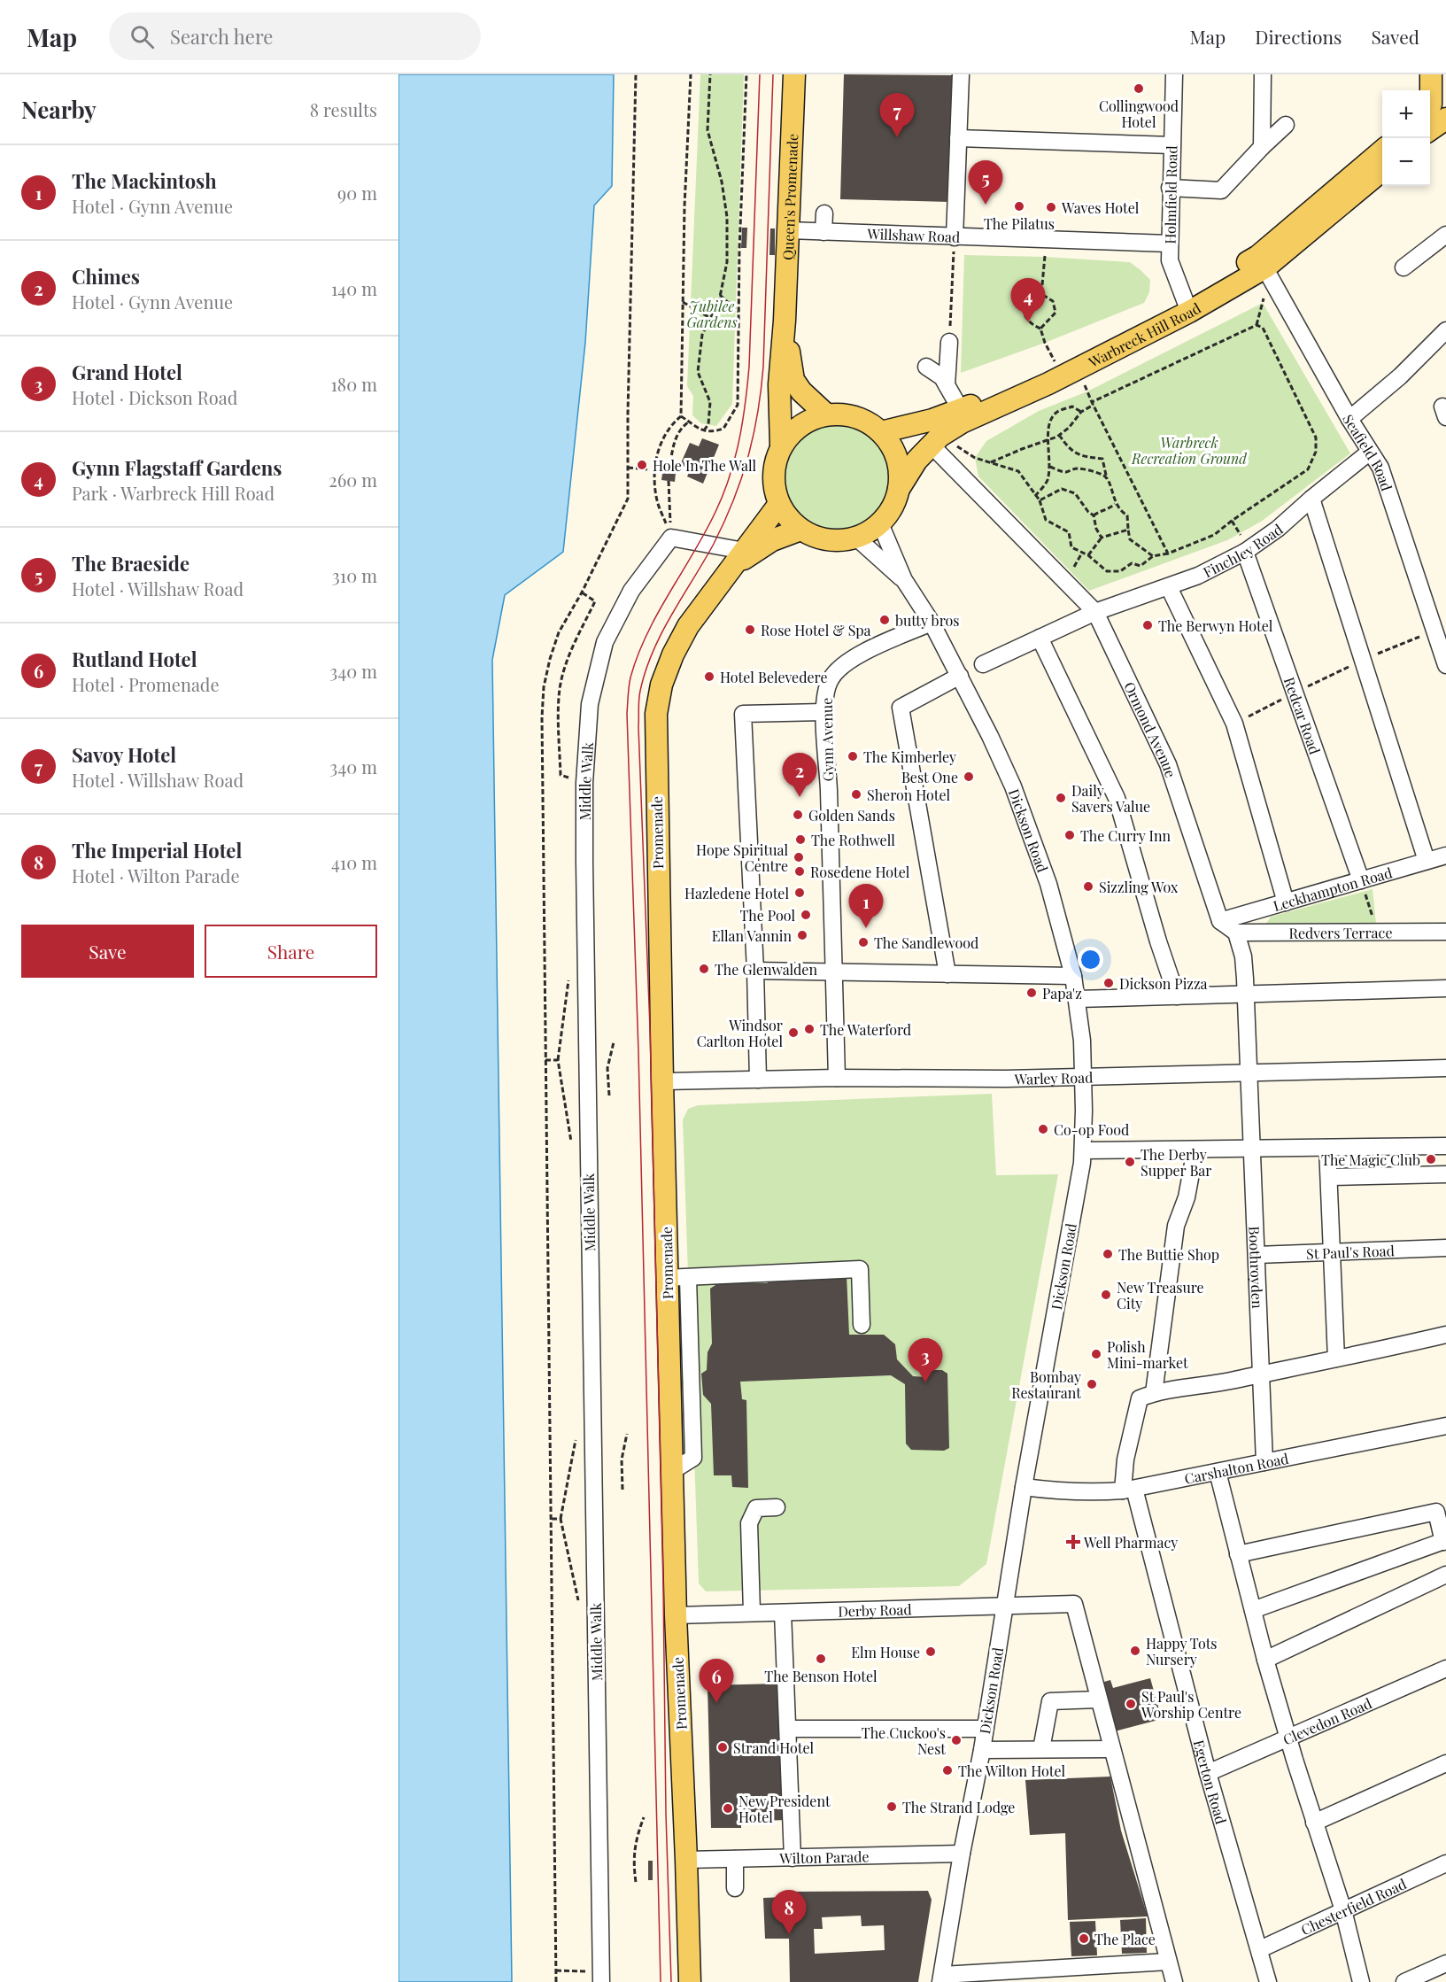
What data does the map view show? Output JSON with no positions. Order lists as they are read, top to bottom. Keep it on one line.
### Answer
{"streets":{"main road":["Queen's Promenade","Warbreck Hill Road","Promenade"],"street":["Holmfield Road","Willshaw Road","Seafield Road","Finchley Road","Redcar Road","Ormond Avenue","Gynn Avenue","Middle Walk","Dickson Road","Leckhampton Road","Redvers Terrace","Warley Road","St Paul's Road","Boothroyden","Carshalton Road","Derby Road","Clevedon Road","Egerton Road","Wilton Parade","Chesterfield Road"]},"crossings":[["Holmfield Road","Willshaw Road"],["Holmfield Road","Warbreck Hill Road"],["Queen's Promenade","Willshaw Road"],["Queen's Promenade","Warbreck Hill Road"],["Queen's Promenade","Dickson Road"],["Queen's Promenade","Promenade"],["Warbreck Hill Road","Seafield Road"],["Warbreck Hill Road","Ormond Avenue"],["Warbreck Hill Road","Dickson Road"],["Warbreck Hill Road","Promenade"],["Seafield Road","Finchley Road"],["Finchley Road","Redcar Road"],["Finchley Road","Ormond Avenue"],["Redcar Road","Leckhampton Road"],["Ormond Avenue","Leckhampton Road"],["Gynn Avenue","Dickson Road"],["Gynn Avenue","Warley Road"],["Dickson Road","Promenade"],["Dickson Road","Warley Road"],["Dickson Road","Carshalton Road"],["Dickson Road","Derby Road"],["Dickson Road","Wilton Parade"],["Promenade","Warley Road"],["Promenade","Derby Road"],["Promenade","Wilton Parade"],["Warley Road","Boothroyden"],["St Paul's Road","Boothroyden"],["Boothroyden","Carshalton Road"],["Carshalton Road","Egerton Road"],["Clevedon Road","Egerton Road"],["Egerton Road","Chesterfield Road"]],"parks":["Jubilee Gardens","Warbreck Recreation Ground"],"places":{"other":["Collingwood Hotel","The Pilatus","Waves Hotel","Hole In The Wall","butty bros","The Berwyn Hotel","Rose Hotel & Spa","Hotel Belevedere","The Kimberley","Best One","Sheron Hotel","Daily Savers Value","Golden Sands","The Curry Inn","The Rothwell","Hope Spiritual Centre","Rosedene Hotel","Sizzling Wox","Hazledene Hotel","The Pool","Ellan Vannin","The Sandlewood","The Glenwalden","Dickson Pizza","Papa'z","The Waterford","Windsor Carlton Hotel","Co-op Food","The Magic Club","The Derby Supper Bar","The Buttie Shop","New Treasure City","Polish Mini-market","Bombay Restaurant","Happy Tots Nursery","Elm House","The Benson Hotel","St Paul's Worship Centre","The Cuckoo's Nest","Strand Hotel","The Wilton Hotel","The Strand Lodge","New President Hotel","The Place"],"health":["Well Pharmacy"]},"page":{"header":"Map","search":"Search here","nav":["Map","Directions","Saved"],"heading":["Nearby","8 results"],"map_buttons":["+","−"],"pins":["7","5","4","2","1","3","6","8"],"list":[{"mark":"1","name":"The Mackintosh","note":"Hotel · Gynn Avenue","value":"90 m"},{"mark":"2","name":"Chimes","note":"Hotel · Gynn Avenue","value":"140 m"},{"mark":"3","name":"Grand Hotel","note":"Hotel · Dickson Road","value":"180 m"},{"mark":"4","name":"Gynn Flagstaff Gardens","note":"Park · Warbreck Hill Road","value":"260 m"},{"mark":"5","name":"The Braeside","note":"Hotel · Willshaw Road","value":"310 m"},{"mark":"6","name":"Rutland Hotel","note":"Hotel · Promenade","value":"340 m"},{"mark":"7","name":"Savoy Hotel","note":"Hotel · Willshaw Road","value":"340 m"},{"mark":"8","name":"The Imperial Hotel","note":"Hotel · Wilton Parade","value":"410 m"}],"buttons":["Save","Share"]}}
